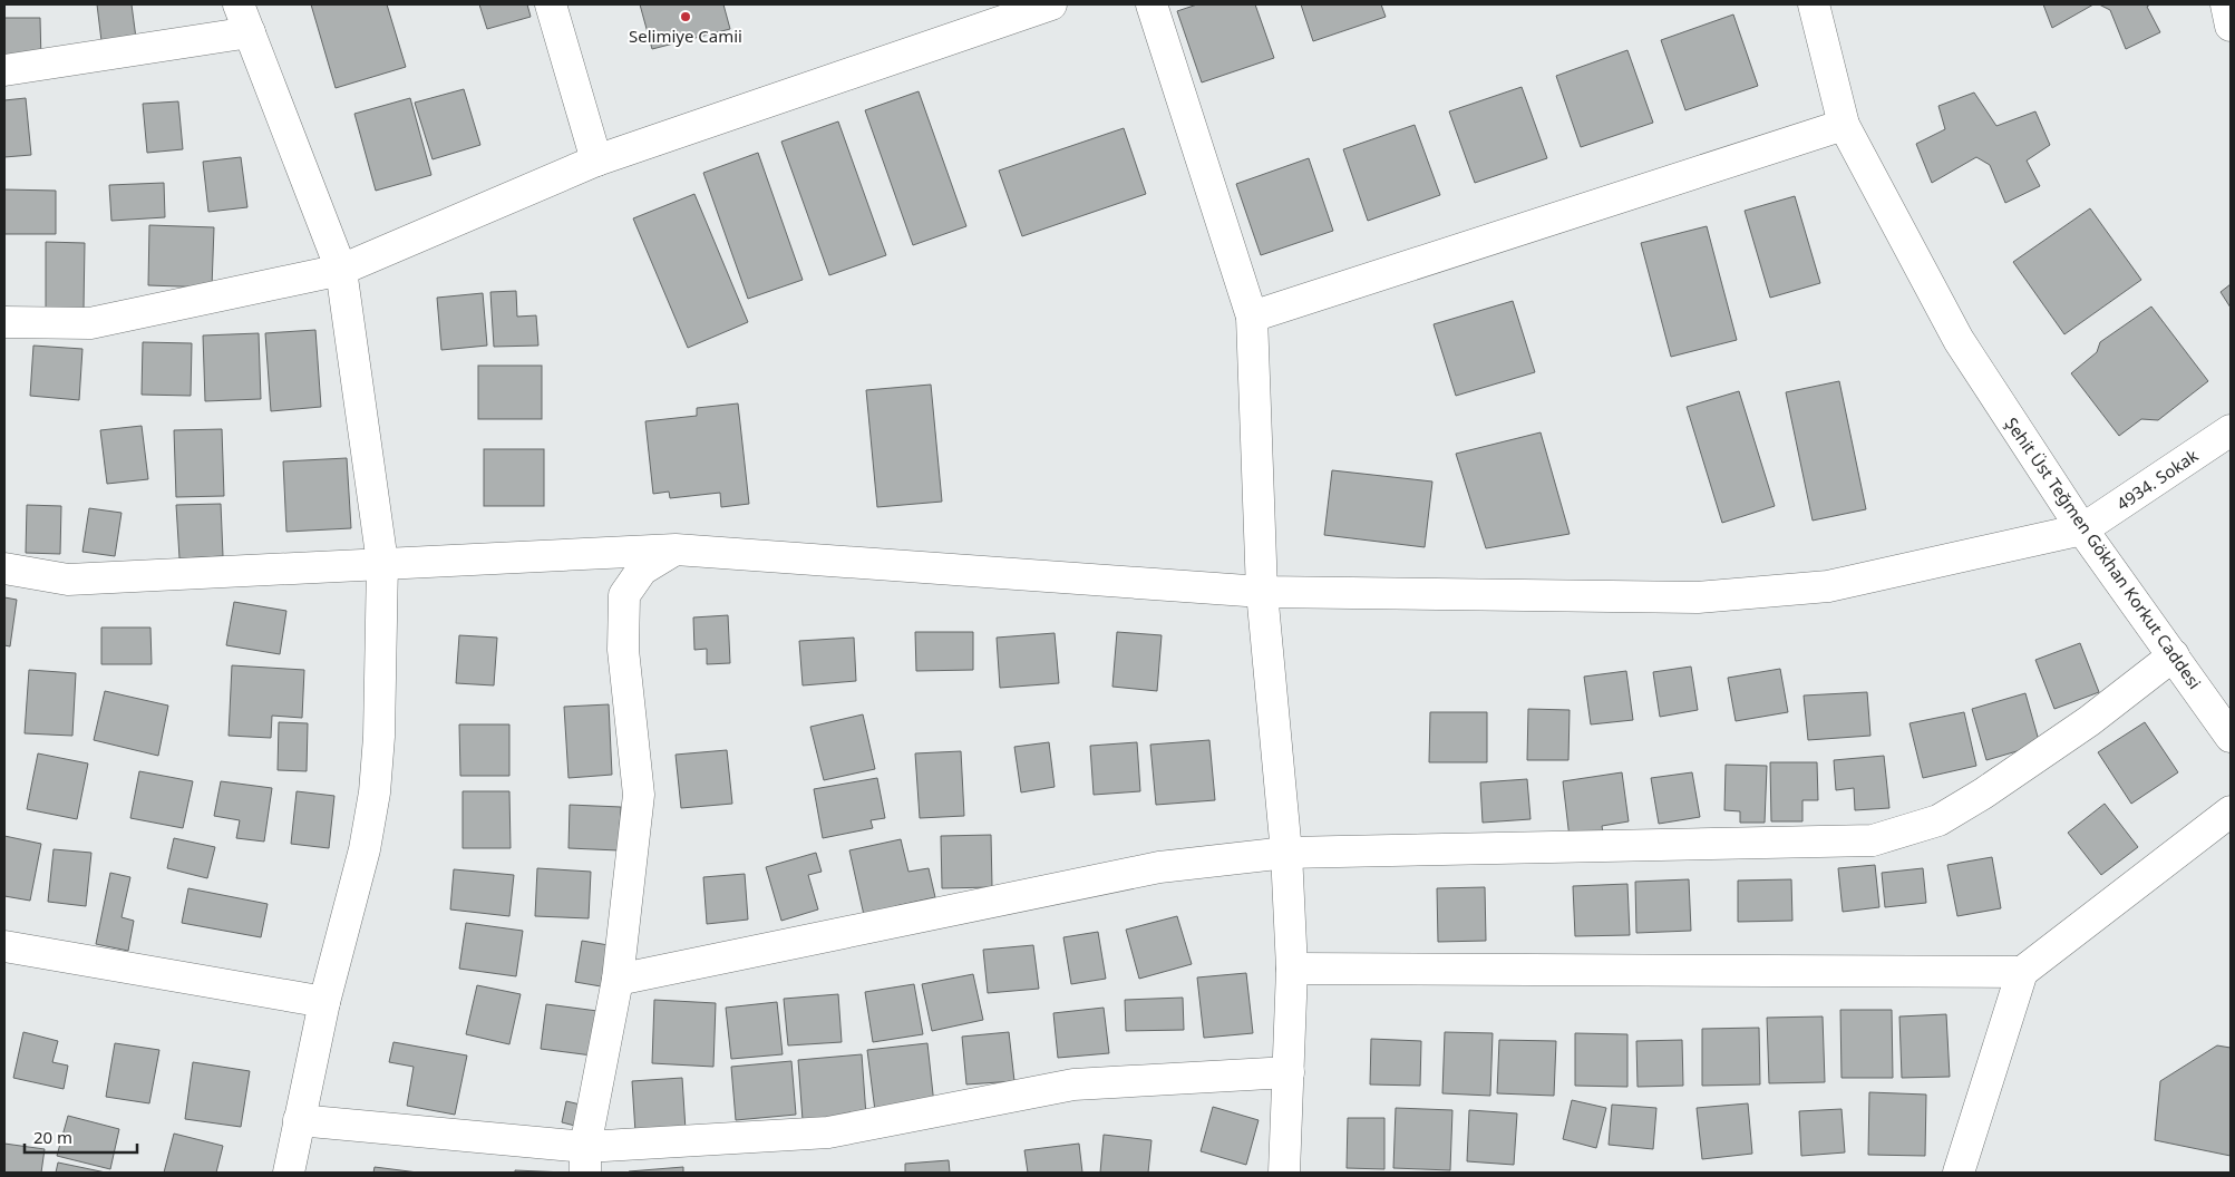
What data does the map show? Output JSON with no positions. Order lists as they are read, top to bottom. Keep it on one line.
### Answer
{"streets":{"street":["4934. Sokak","Şehit Üst Teğmen Gökhan Korkut Caddesi"]},"crossings":[["4934. Sokak","Şehit Üst Teğmen Gökhan Korkut Caddesi"]],"places":["Selimiye Camii"],"scale_bar":"20 m"}
